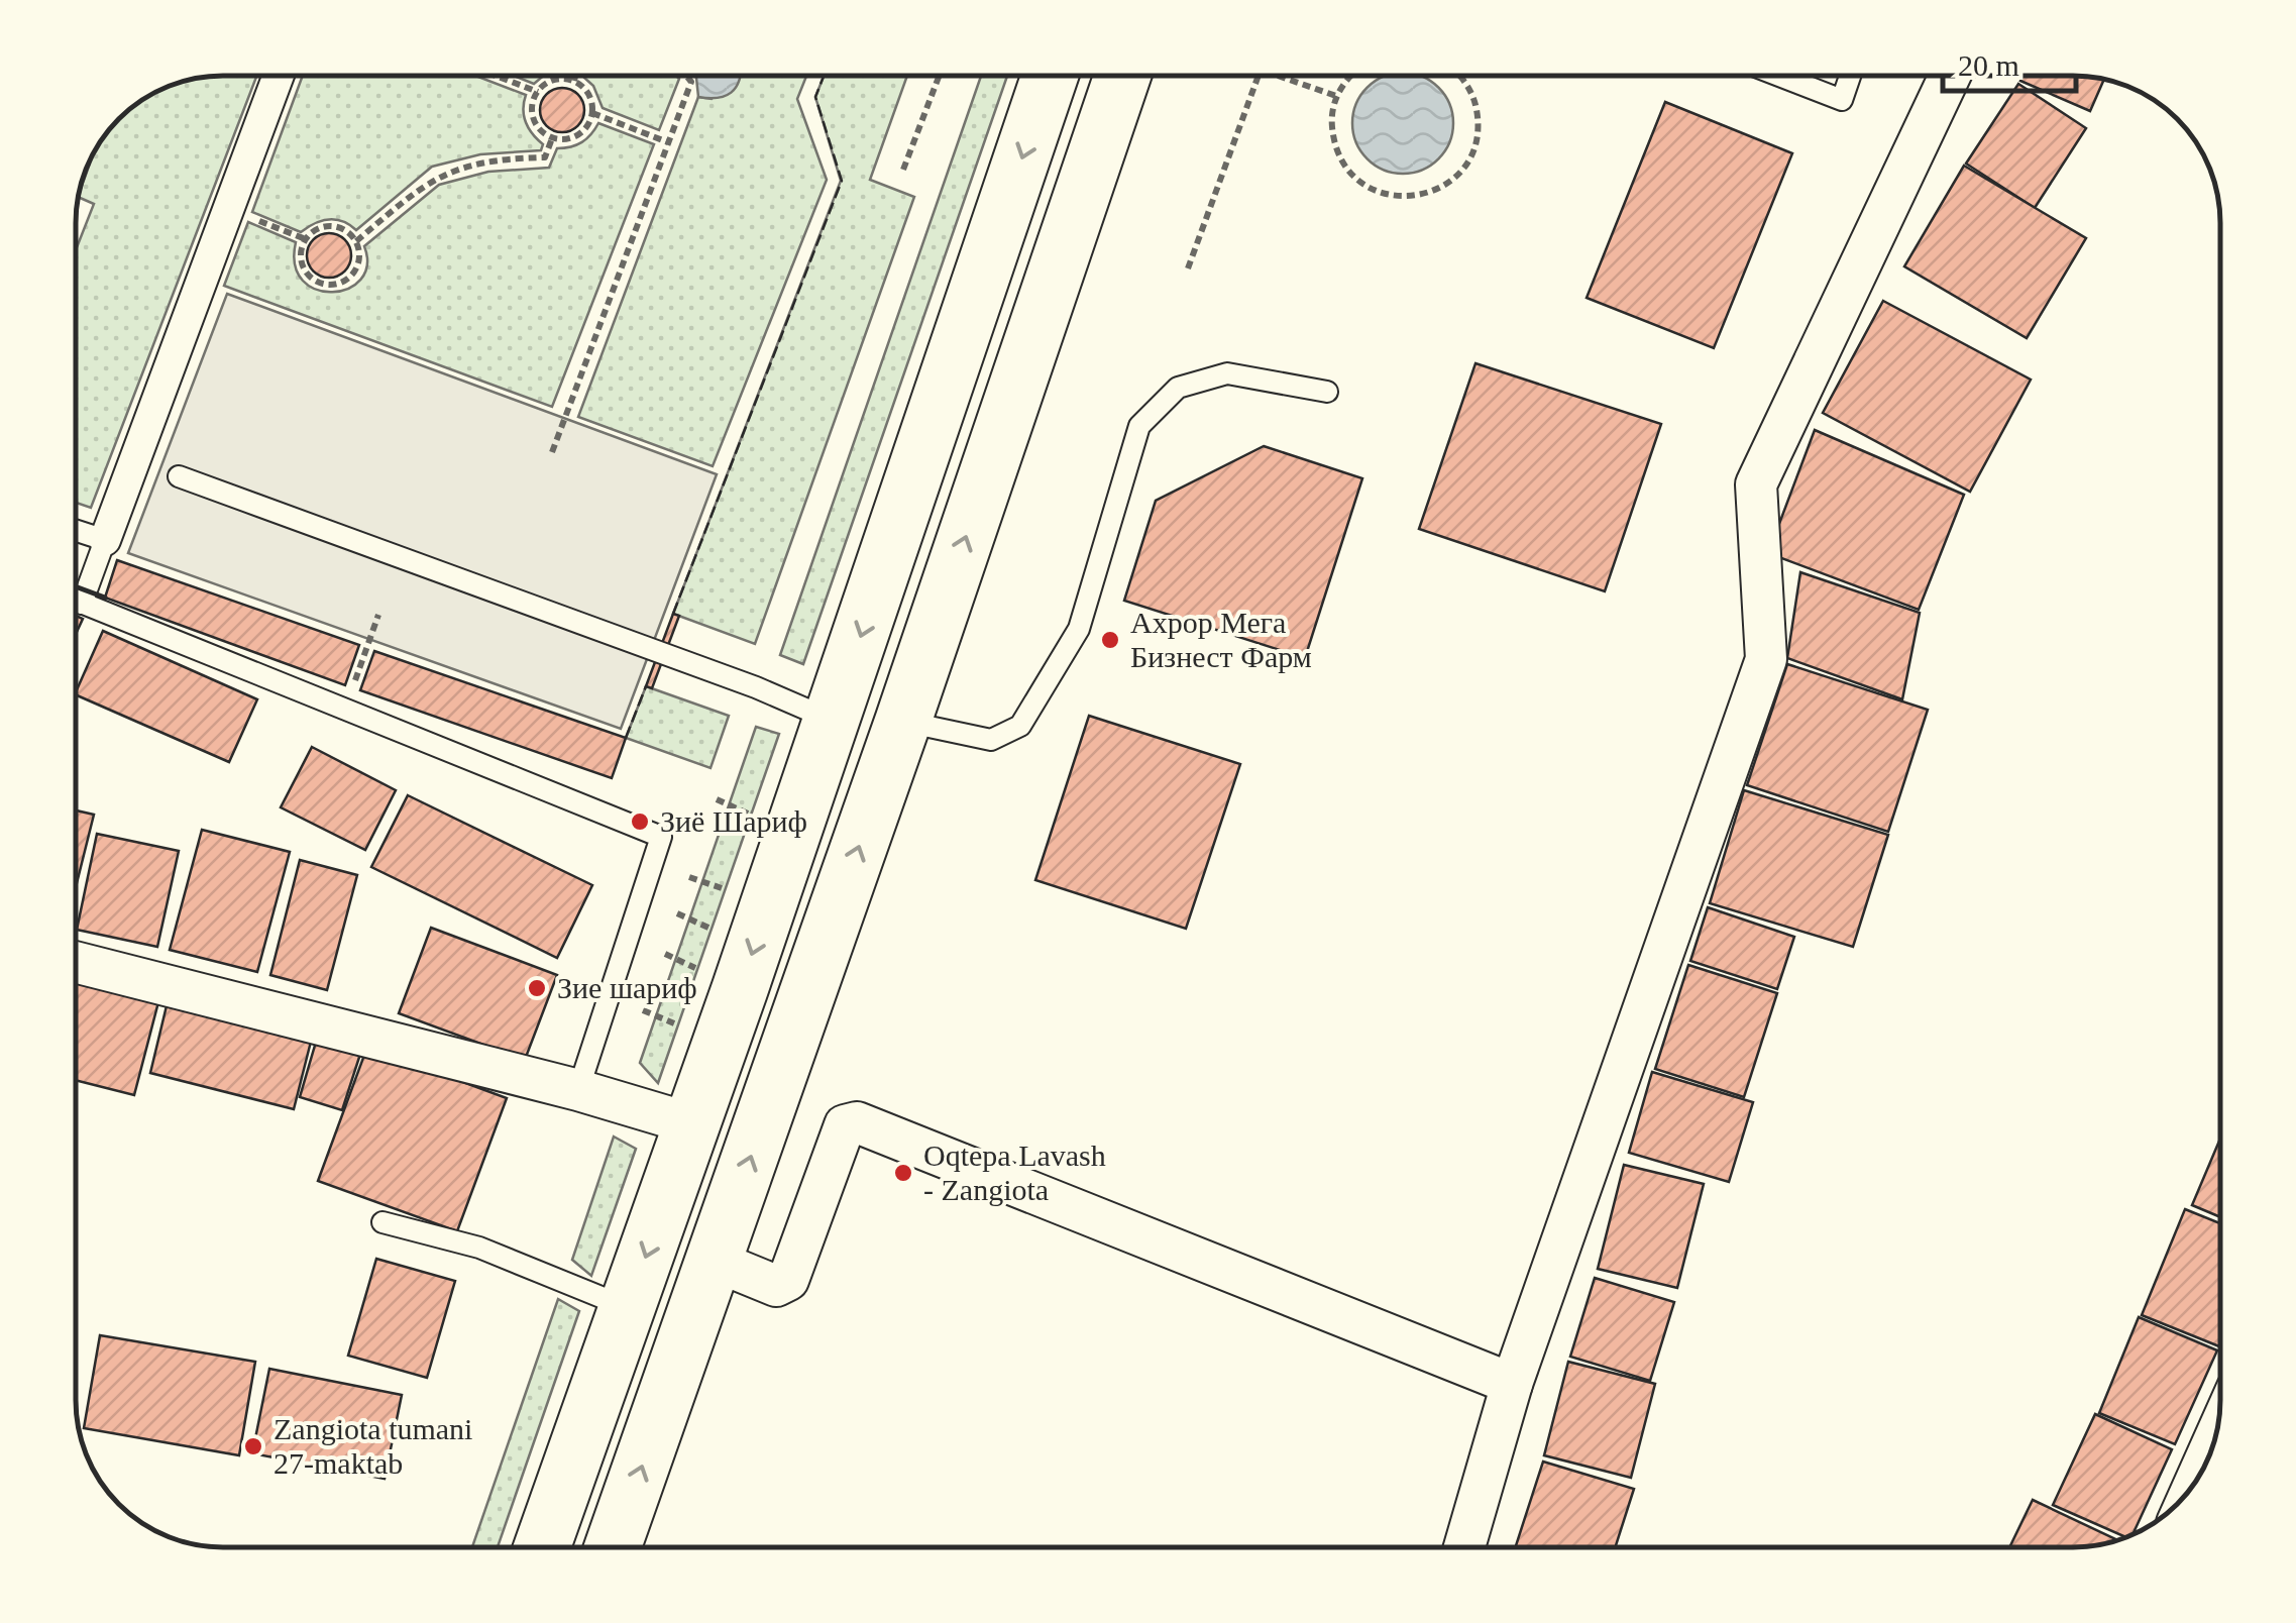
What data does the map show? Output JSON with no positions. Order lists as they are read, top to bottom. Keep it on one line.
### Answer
{"places":["Ахрор Мега Бизнест Фарм","Зиё Шариф","Зие шариф","Oqtepa Lavash - Zangiota","Zangiota tumani 27-maktab"],"scale_bar":"20 m"}
